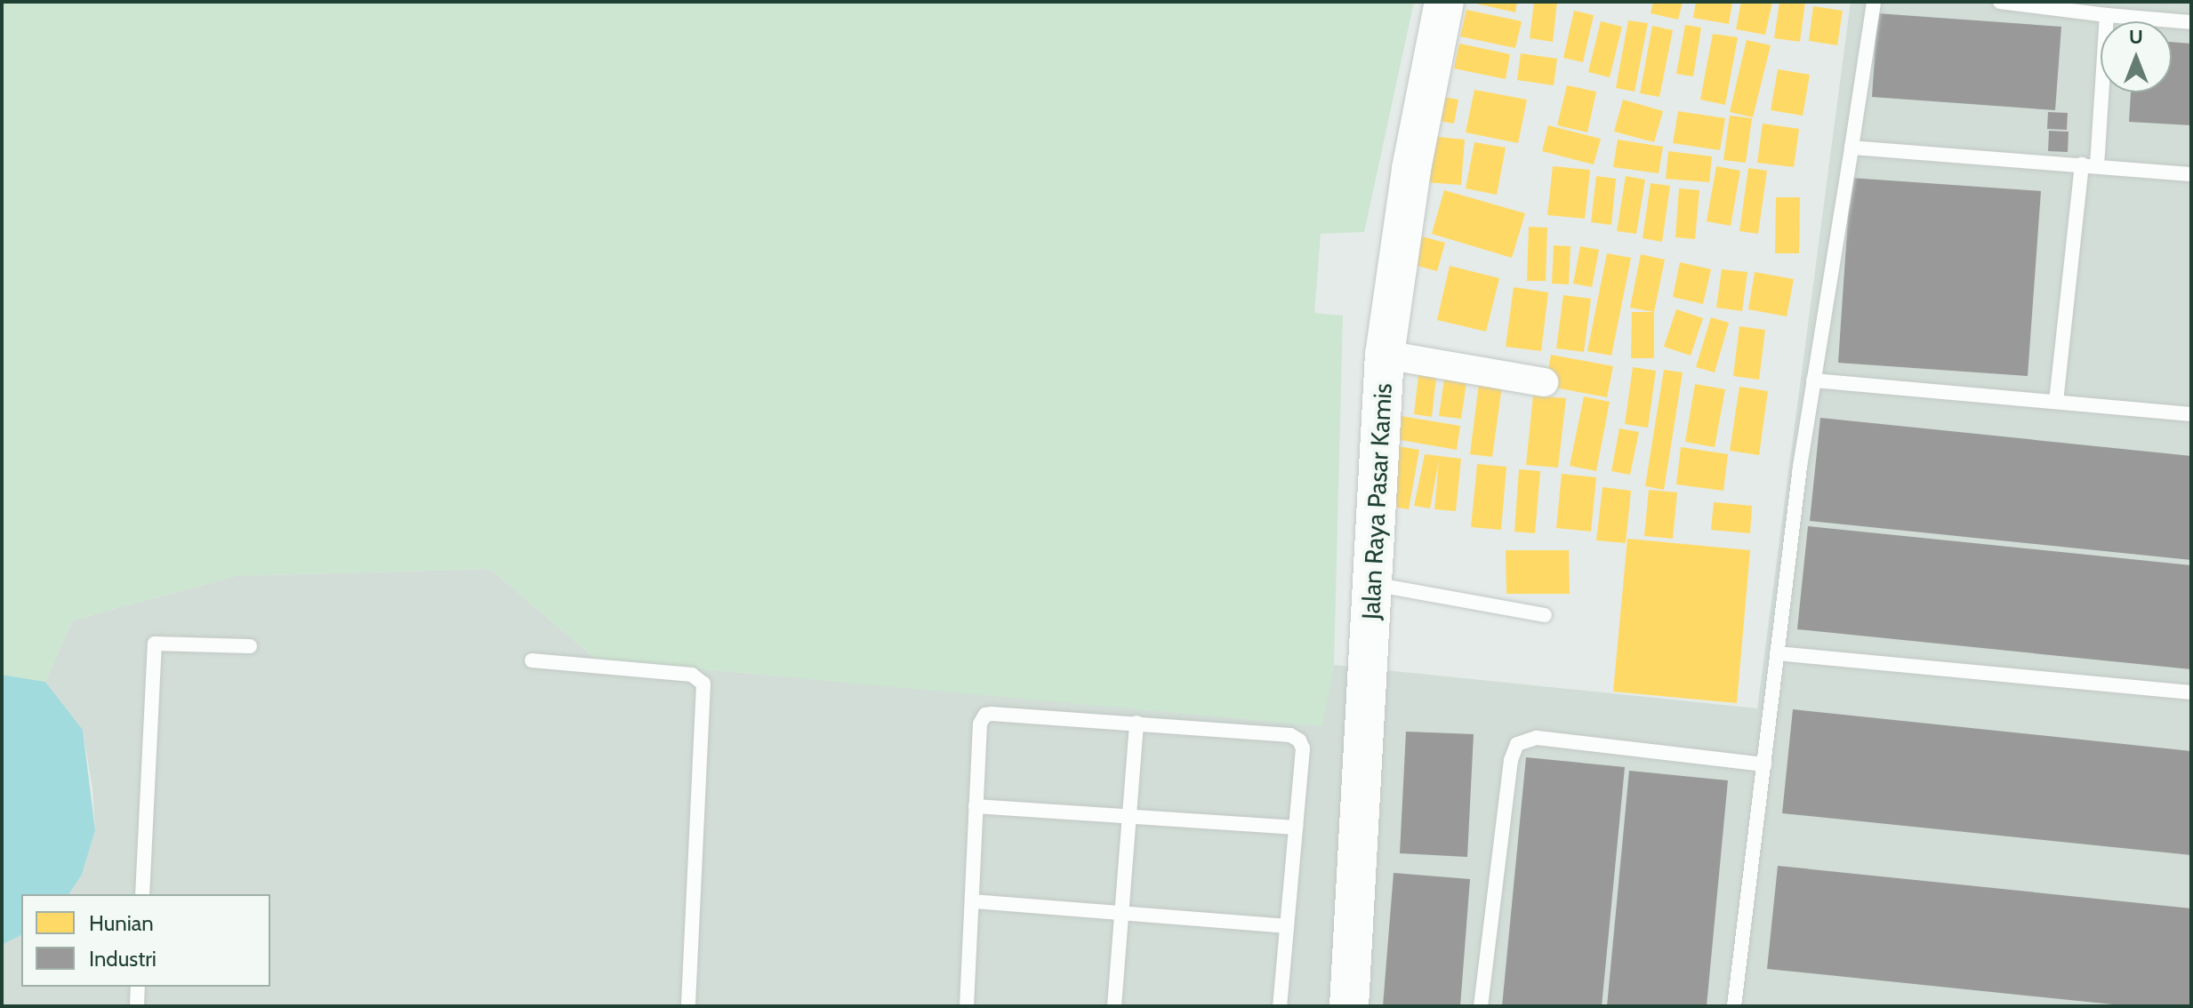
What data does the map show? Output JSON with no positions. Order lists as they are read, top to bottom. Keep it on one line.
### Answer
{"streets":{"main road":["Jalan Raya Pasar Kamis"]},"legend":["Hunian","Industri"],"north":"top"}
